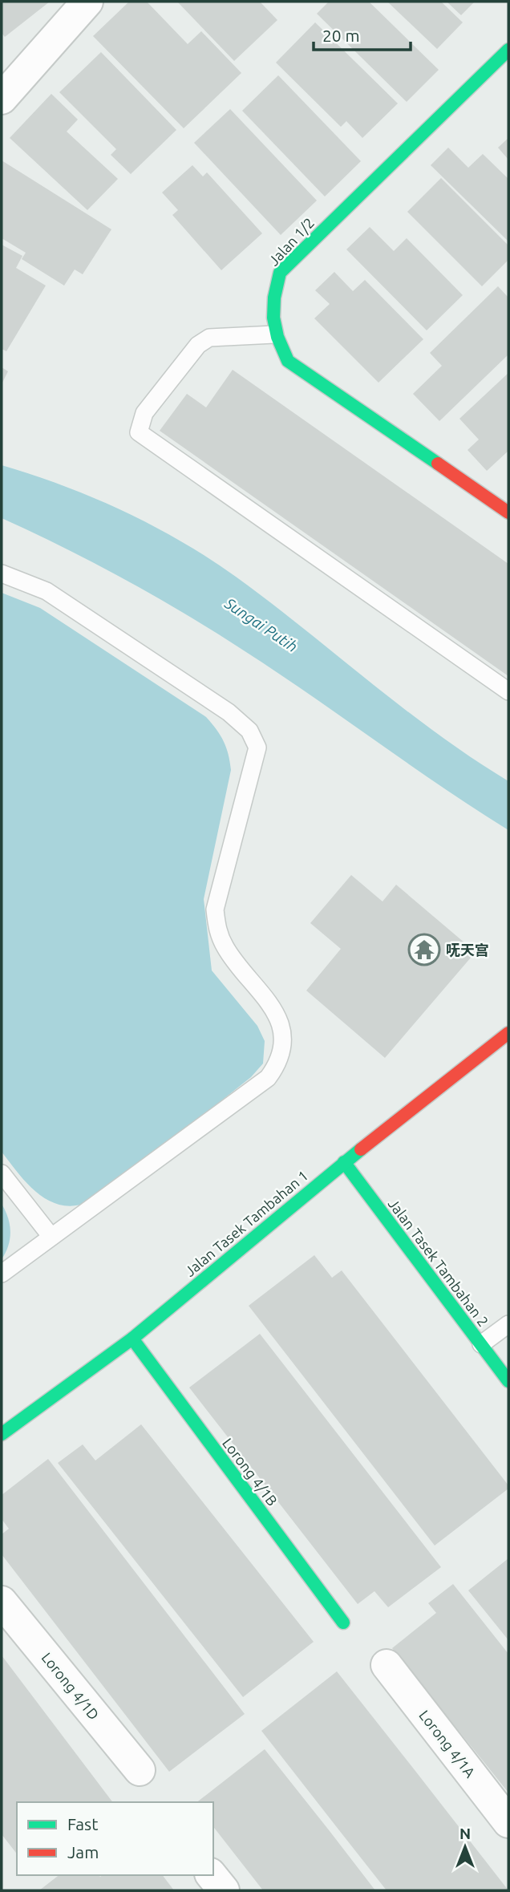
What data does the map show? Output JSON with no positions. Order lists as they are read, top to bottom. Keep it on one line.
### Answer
{"streets":{"street":["Jalan 1/2","Jalan Tasek Tambahan 1","Jalan Tasek Tambahan 2","Lorong 4/1B","Lorong 4/1D","Lorong 4/1A"]},"crossings":[["Jalan Tasek Tambahan 1","Jalan Tasek Tambahan 2"],["Jalan Tasek Tambahan 1","Lorong 4/1B"]],"water":["Sungai Putih"],"places":{"temple":["呒天宫"]},"legend":["Fast","Jam"],"scale_bar":"20 m","north":"top"}
